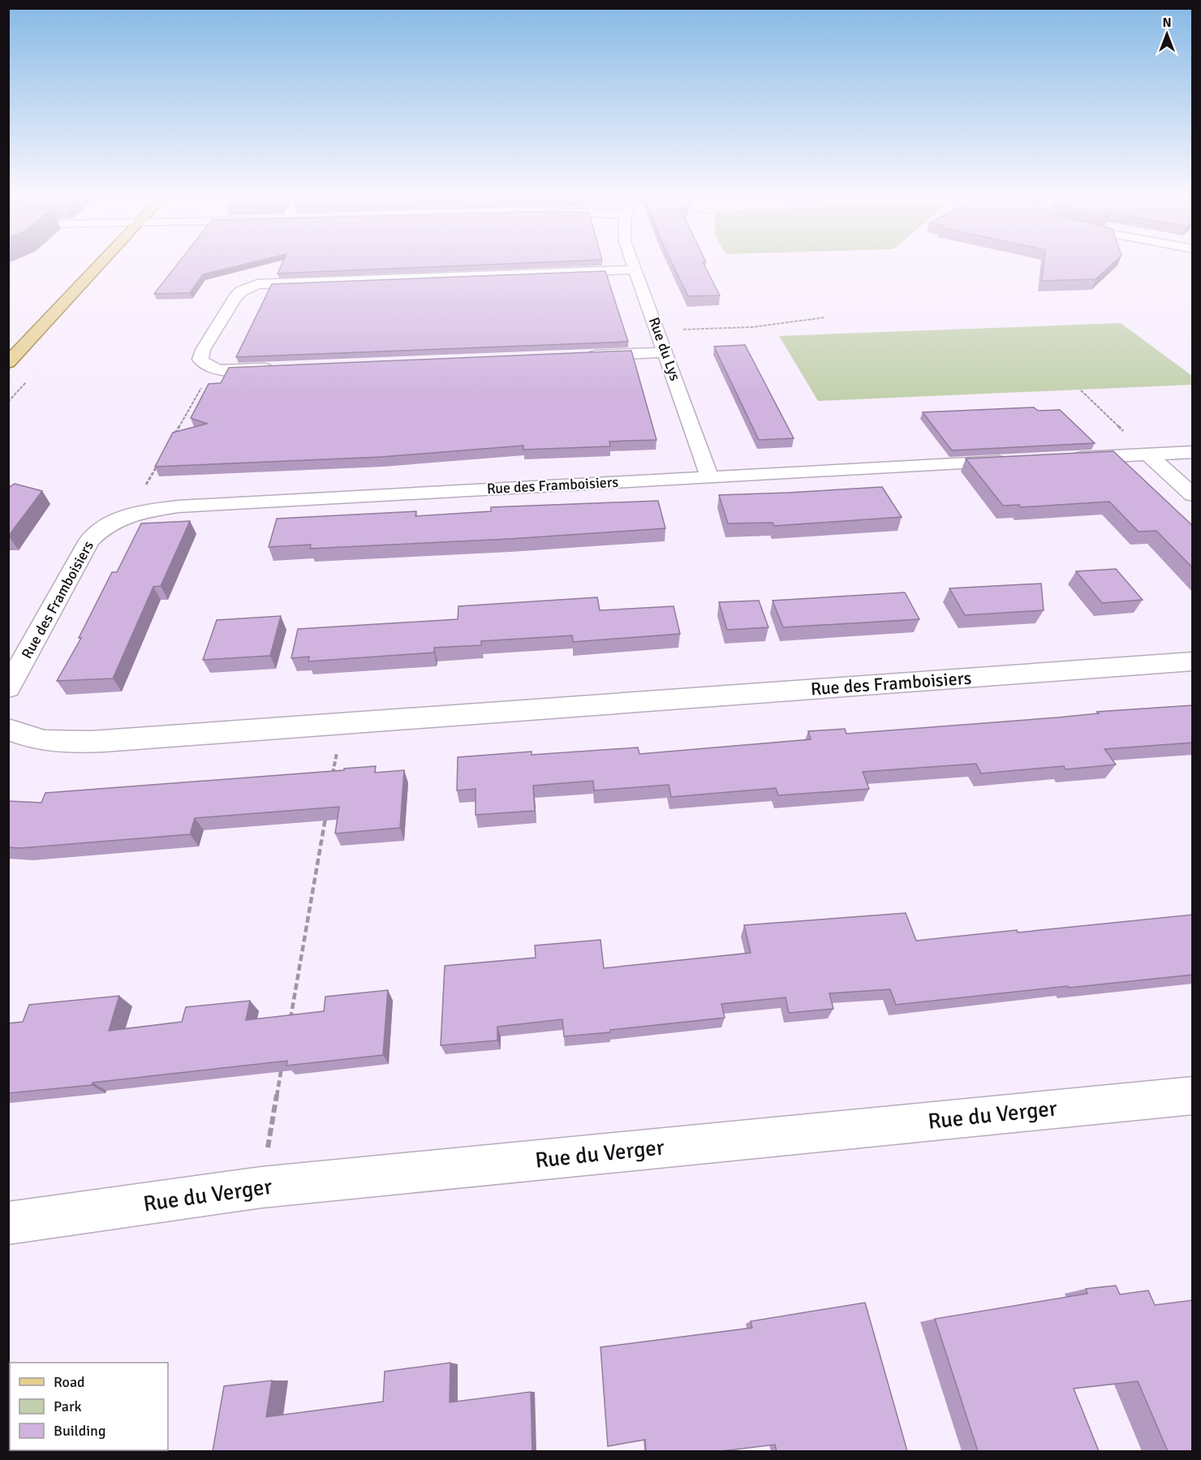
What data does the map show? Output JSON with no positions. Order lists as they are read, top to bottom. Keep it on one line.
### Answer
{"streets":{"street":["Rue du Lys","Rue des Framboisiers","Rue du Verger"]},"crossings":[["Rue du Lys","Rue des Framboisiers"]],"legend":["Road","Park","Building"],"north":"top"}
